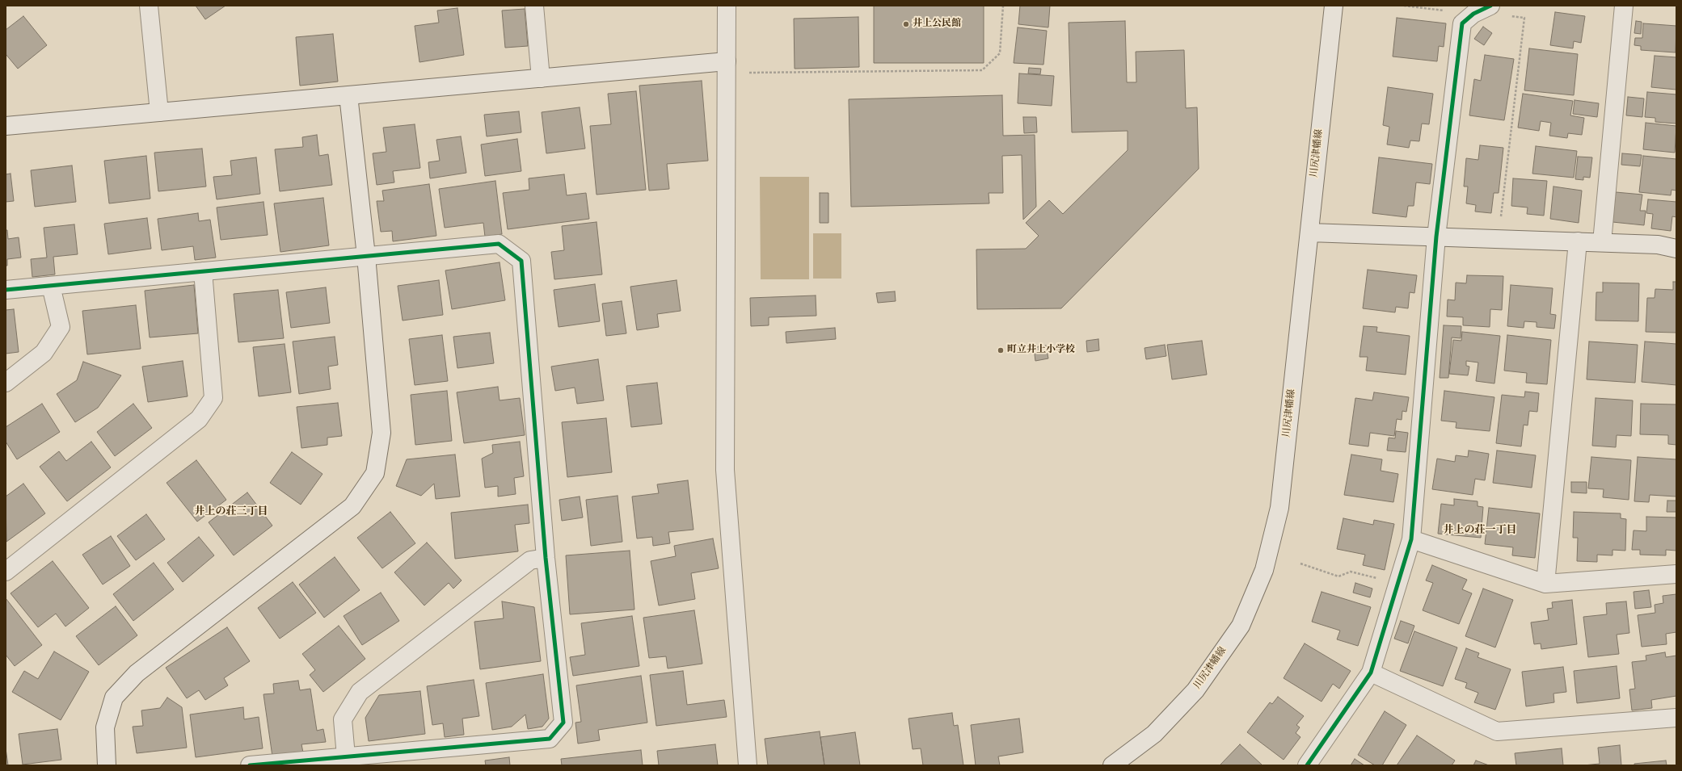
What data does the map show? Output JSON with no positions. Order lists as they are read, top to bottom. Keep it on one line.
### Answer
{"streets":{"street":["川尻津幡線"]},"districts":["井上の荘三丁目","井上の荘一丁目"],"places":["井上公民館","町立井上小学校"]}
